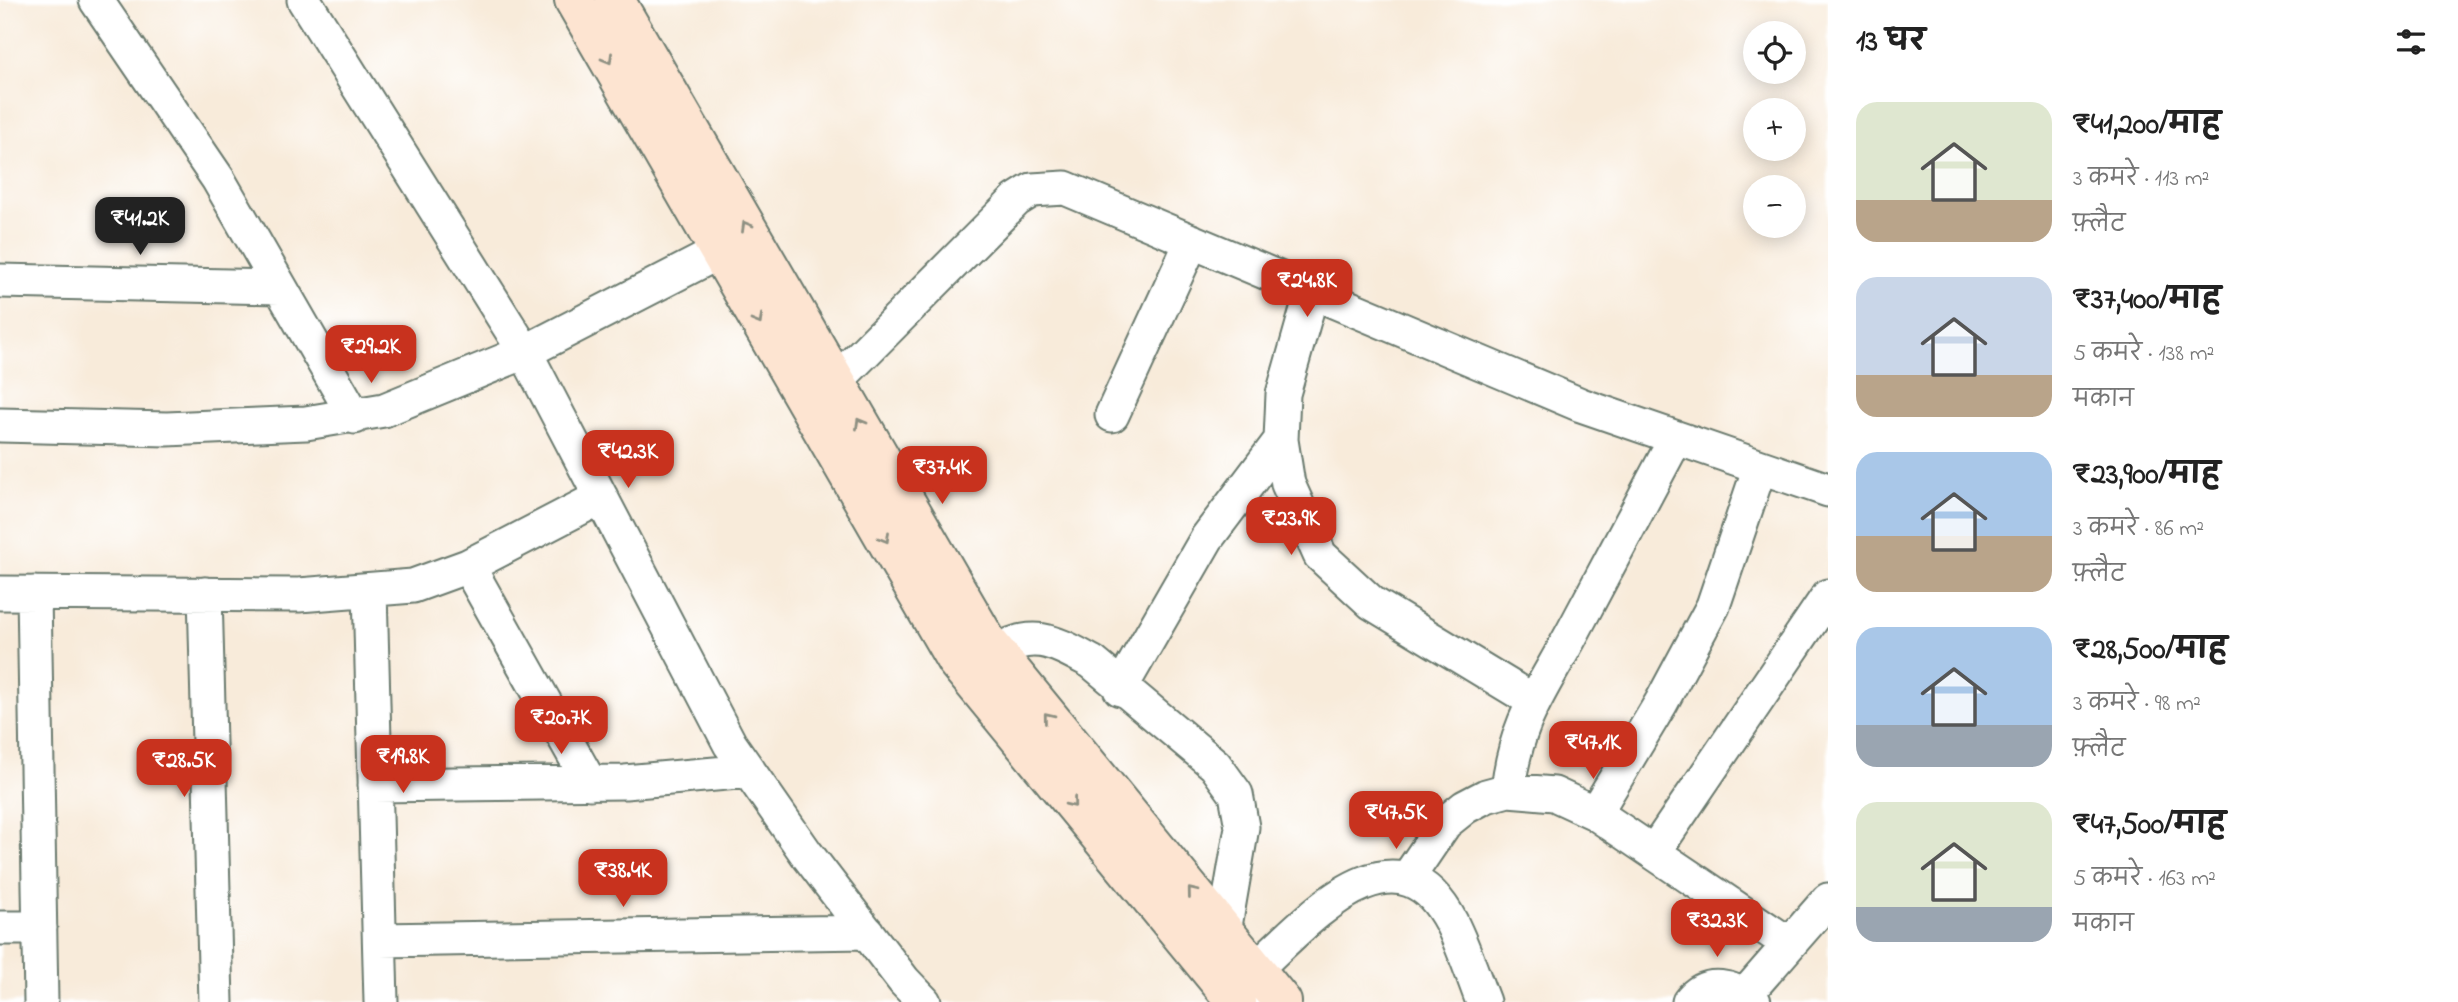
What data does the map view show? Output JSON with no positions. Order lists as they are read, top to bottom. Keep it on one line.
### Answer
{"page":{"heading":"13 घर","map_buttons":["+","−"],"list":[{"name":"₹41,200/माह","note":"3 कमरे · 113 m² · फ़्लैट"},{"name":"₹37,400/माह","note":"5 कमरे · 138 m² · मकान"},{"name":"₹23,900/माह","note":"3 कमरे · 86 m² · फ़्लैट"},{"name":"₹28,500/माह","note":"3 कमरे · 98 m² · फ़्लैट"},{"name":"₹47,500/माह","note":"5 कमरे · 163 m² · मकान"}],"price":["₹41.2K","₹24.8K","₹29.2K","₹42.3K","₹37.4K","₹23.9K","₹20.7K","₹47.1K","₹19.8K","₹28.5K","₹47.5K","₹38.4K","₹32.3K"]}}
